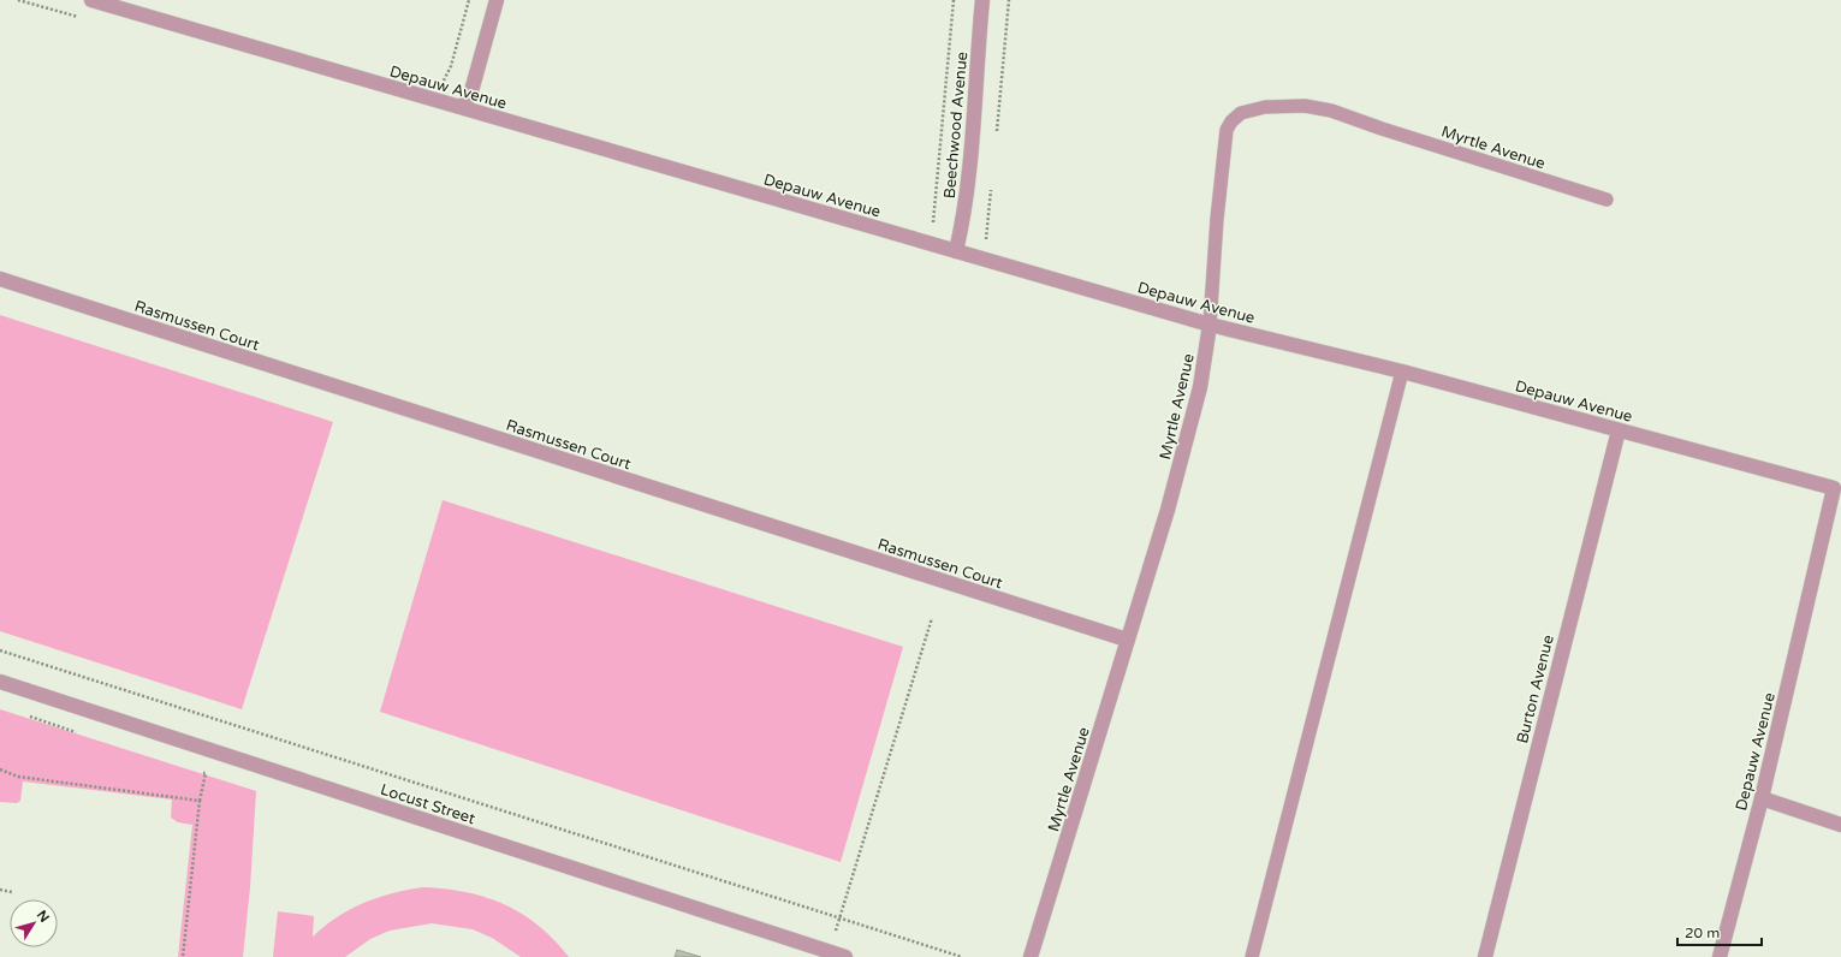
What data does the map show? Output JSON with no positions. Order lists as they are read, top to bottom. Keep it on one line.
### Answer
{"streets":{"street":["Depauw Avenue","Beechwood Avenue","Myrtle Avenue","Rasmussen Court","Burton Avenue","Locust Street"]},"crossings":[["Depauw Avenue","Beechwood Avenue"],["Depauw Avenue","Myrtle Avenue"],["Depauw Avenue","Burton Avenue"],["Myrtle Avenue","Rasmussen Court"]],"scale_bar":"20 m","north":"top right"}
